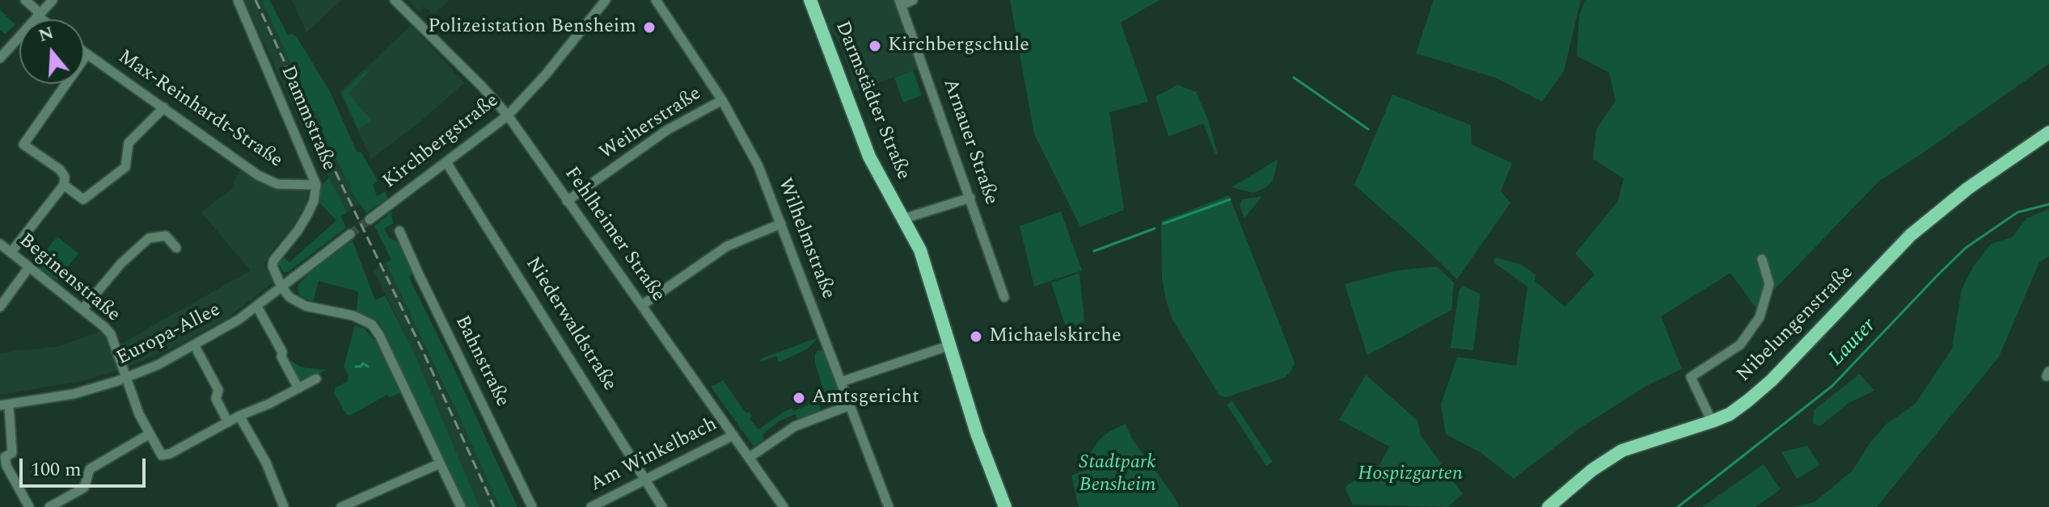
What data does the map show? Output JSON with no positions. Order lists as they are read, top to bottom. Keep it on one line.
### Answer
{"streets":{"main road":["Darmstädter Straße","Nibelungenstraße"],"street":["Max-Reinhardt-Straße","Dammstraße","Weiherstraße","Kirchbergstraße","Arnauer Straße","Fehlheimer Straße","Wilhelmstraße","Beginenstraße","Niederwaldstraße","Europa-Allee","Bahnstraße","Am Winkelbach"]},"crossings":[["Max-Reinhardt-Straße","Dammstraße"],["Dammstraße","Europa-Allee"],["Weiherstraße","Fehlheimer Straße"],["Weiherstraße","Wilhelmstraße"],["Kirchbergstraße","Fehlheimer Straße"],["Kirchbergstraße","Niederwaldstraße"],["Fehlheimer Straße","Am Winkelbach"],["Beginenstraße","Europa-Allee"],["Niederwaldstraße","Am Winkelbach"]],"water":["Lauter"],"parks":["Stadtpark Bensheim","Hospizgarten"],"places":["Polizeistation Bensheim","Kirchbergschule","Michaelskirche","Amtsgericht"],"scale_bar":"100 m","north":"top"}
